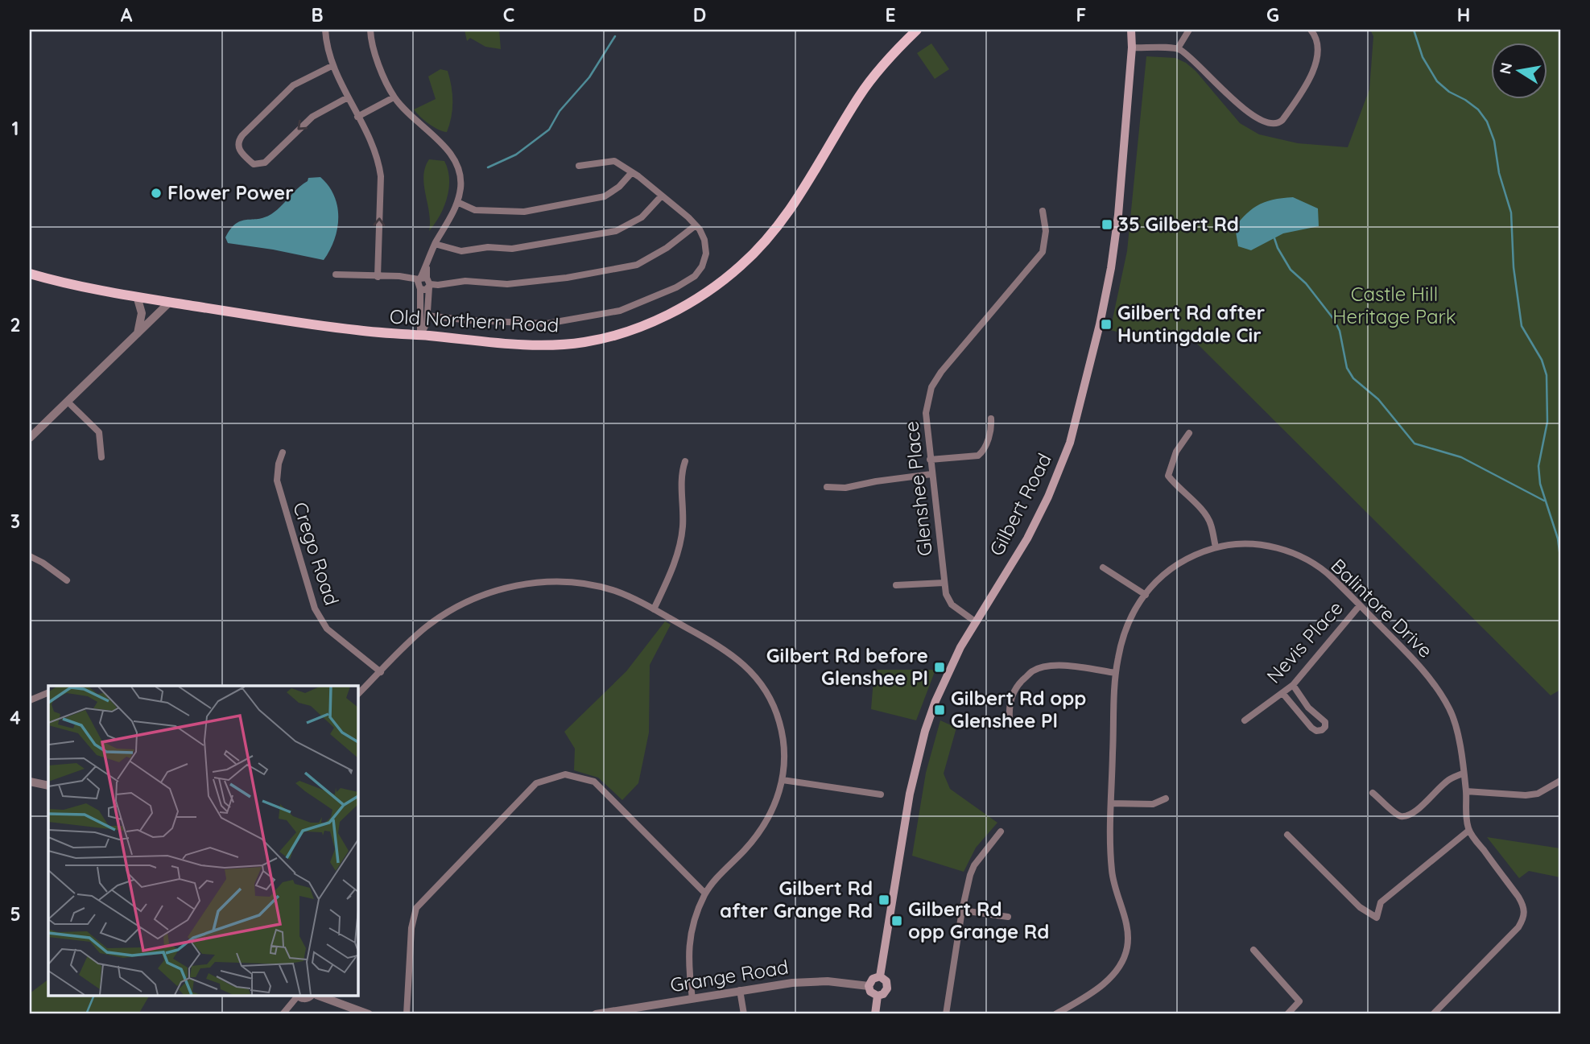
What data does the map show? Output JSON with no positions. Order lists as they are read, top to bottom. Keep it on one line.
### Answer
{"streets":{"main road":["Old Northern Road","Gilbert Road"],"street":["Glenshee Place","Crego Road","Balintore Drive","Nevis Place","Grange Road"]},"crossings":[["Glenshee Place","Gilbert Road"],["Gilbert Road","Grange Road"],["Balintore Drive","Nevis Place"]],"parks":["Castle Hill Heritage Park"],"places":{"other":["Flower Power"],"transit":["35 Gilbert Rd","Gilbert Rd after Huntingdale Cir","Gilbert Rd before Glenshee Pl","Gilbert Rd opp Glenshee Pl","Gilbert Rd after Grange Rd","Gilbert Rd opp Grange Rd"]},"north":"left","grid":{"columns":["A","B","C","D","E","F","G","H"],"rows":["1","2","3","4","5"]}}
